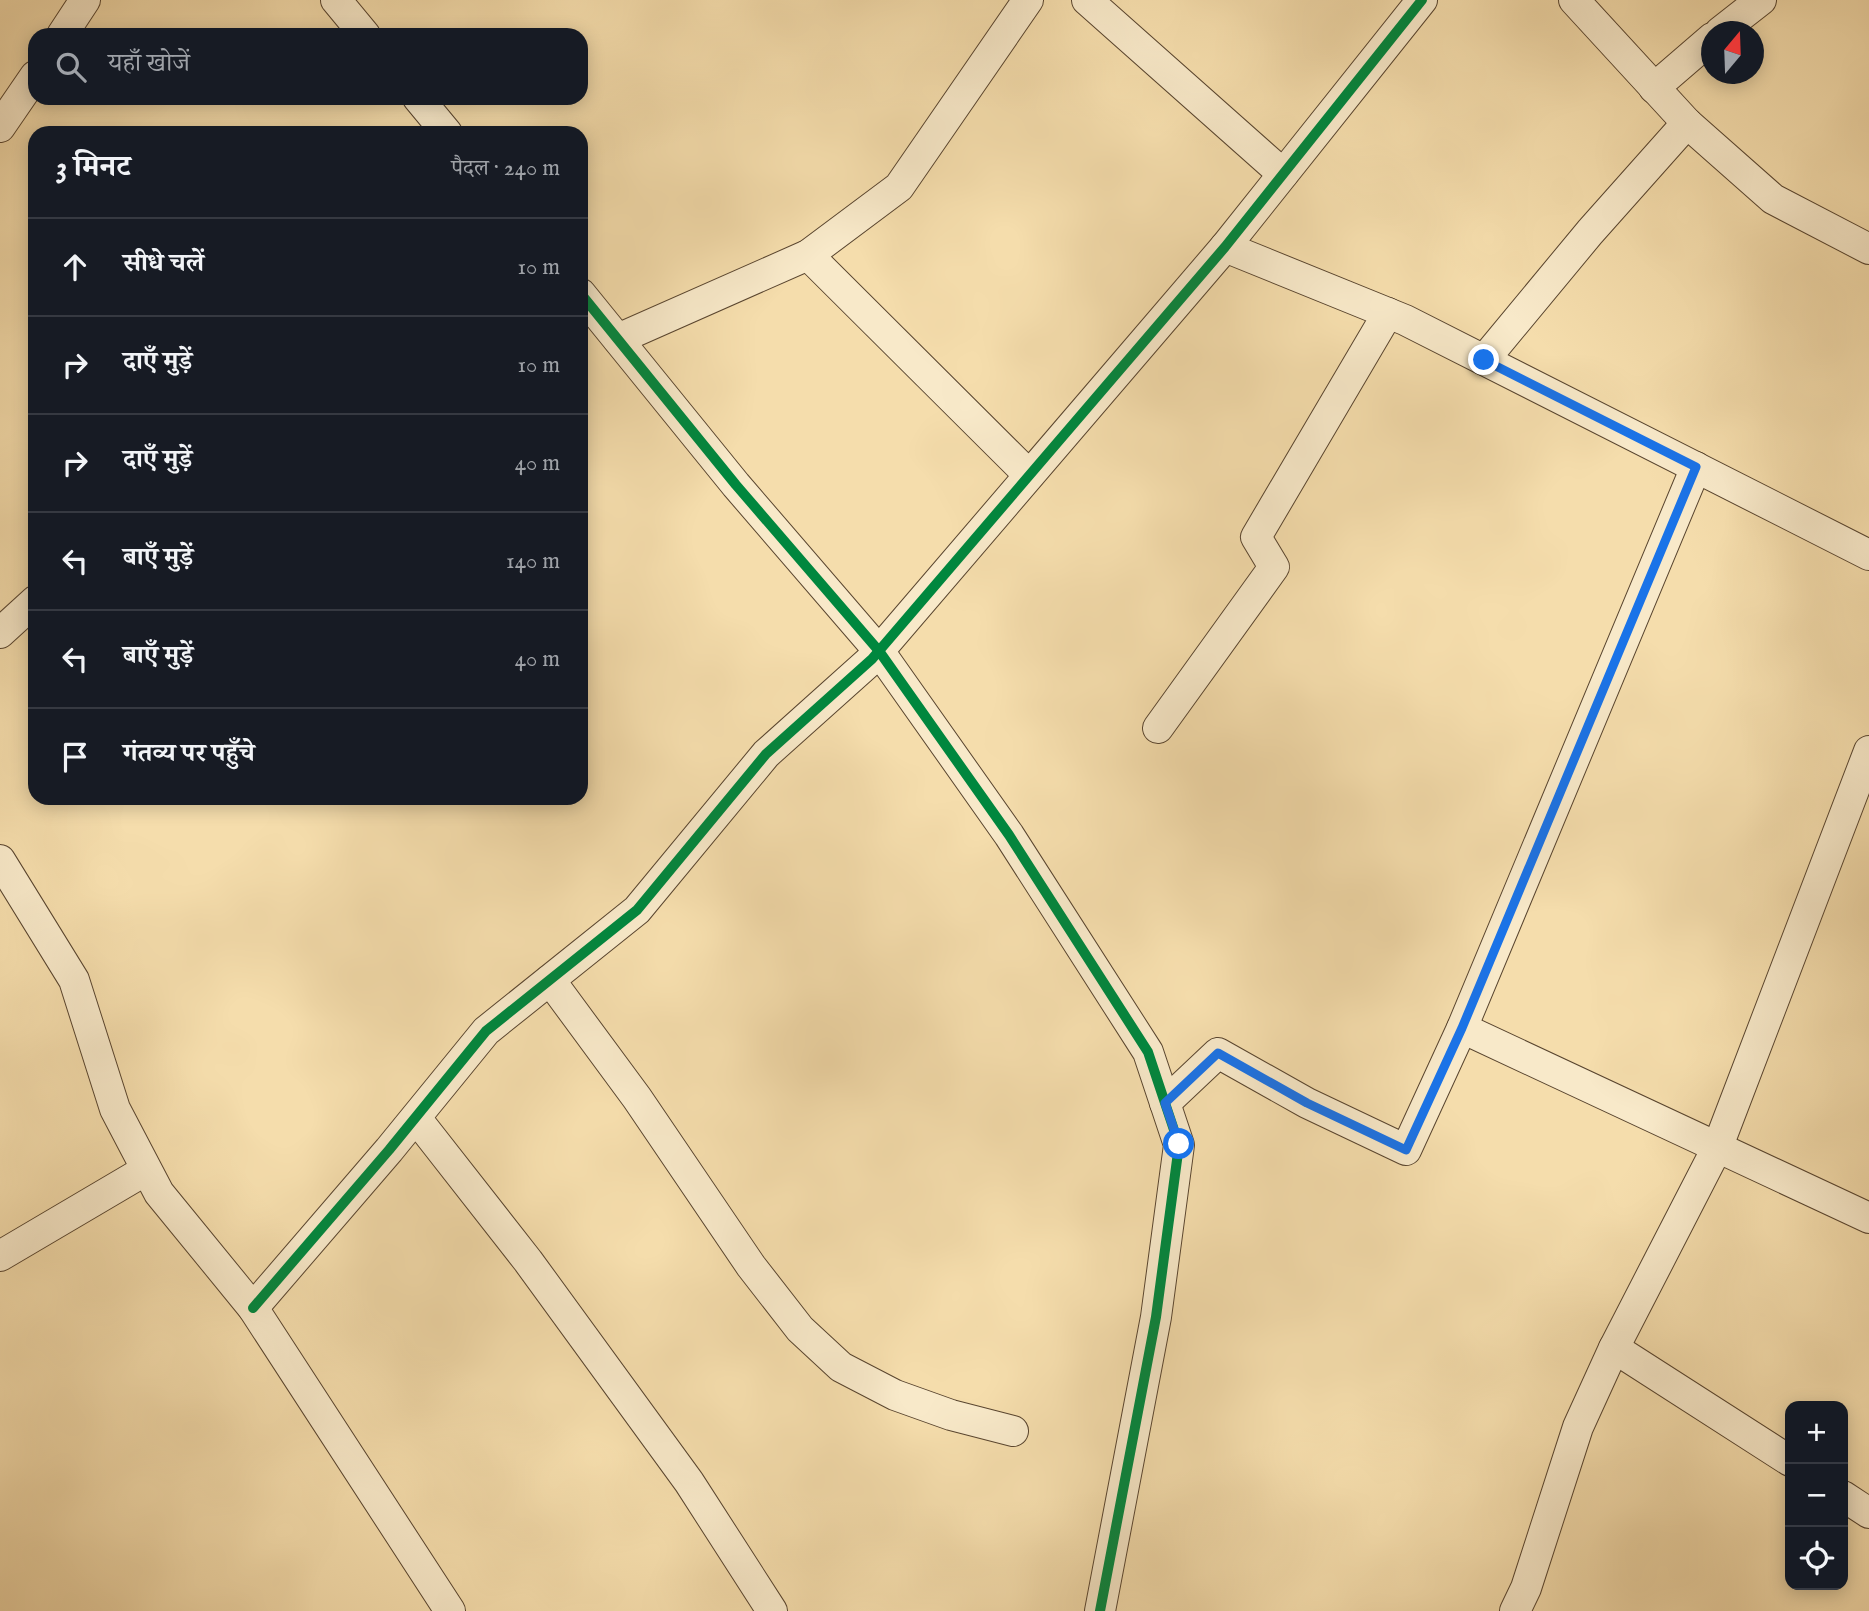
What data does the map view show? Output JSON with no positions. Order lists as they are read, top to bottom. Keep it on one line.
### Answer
{"north":"top","page":{"search":"यहाँ खोजें","heading":["3 मिनट","पैदल · 240 m"],"list":[["सीधे चलें","10 m"],["दाएँ मुड़ें","10 m"],["दाएँ मुड़ें","40 m"],["बाएँ मुड़ें","140 m"],["बाएँ मुड़ें","40 m"],"गंतव्य पर पहुँचे"],"map_buttons":["+","−"]}}
